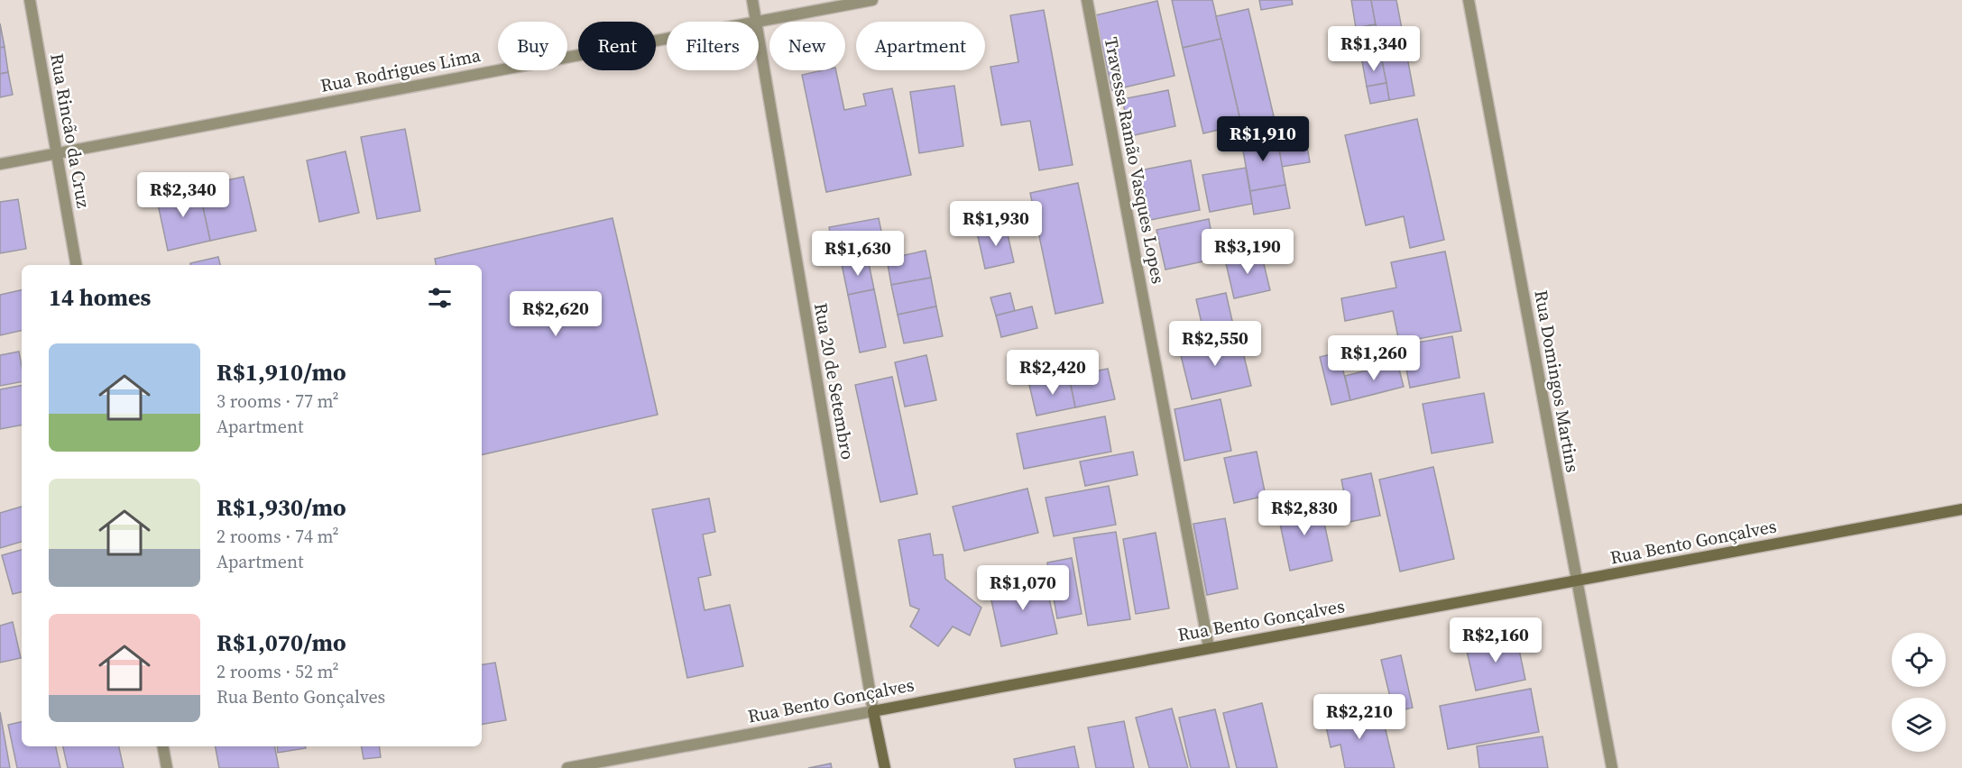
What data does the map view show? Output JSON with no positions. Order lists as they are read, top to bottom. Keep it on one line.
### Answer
{"streets":{"main road":["Rua 20 de Setembro","Rua Bento Gonçalves"],"street":["Rua Rodrigues Lima","Rua Rincão da Cruz","Travessa Ramão Vasques Lopes","Rua Domingos Martins"]},"crossings":[["Rua Rodrigues Lima","Rua Rincão da Cruz"],["Rua Rodrigues Lima","Rua 20 de Setembro"],["Travessa Ramão Vasques Lopes","Rua Bento Gonçalves"],["Rua 20 de Setembro","Rua Bento Gonçalves"],["Rua Domingos Martins","Rua Bento Gonçalves"]],"page":{"chip":["Buy","Rent","Filters","New","Apartment"],"price":["R$1,340","R$1,910","R$2,340","R$1,930","R$3,190","R$1,630","R$2,620","R$2,550","R$1,260","R$2,420","R$2,830","R$1,070","R$2,160","R$2,210"],"heading":"14 homes","list":[{"name":"R$1,910/mo","note":"3 rooms · 77 m² · Apartment"},{"name":"R$1,930/mo","note":"2 rooms · 74 m² · Apartment"},{"name":"R$1,070/mo","note":"2 rooms · 52 m² · Rua Bento Gonçalves"}]}}
